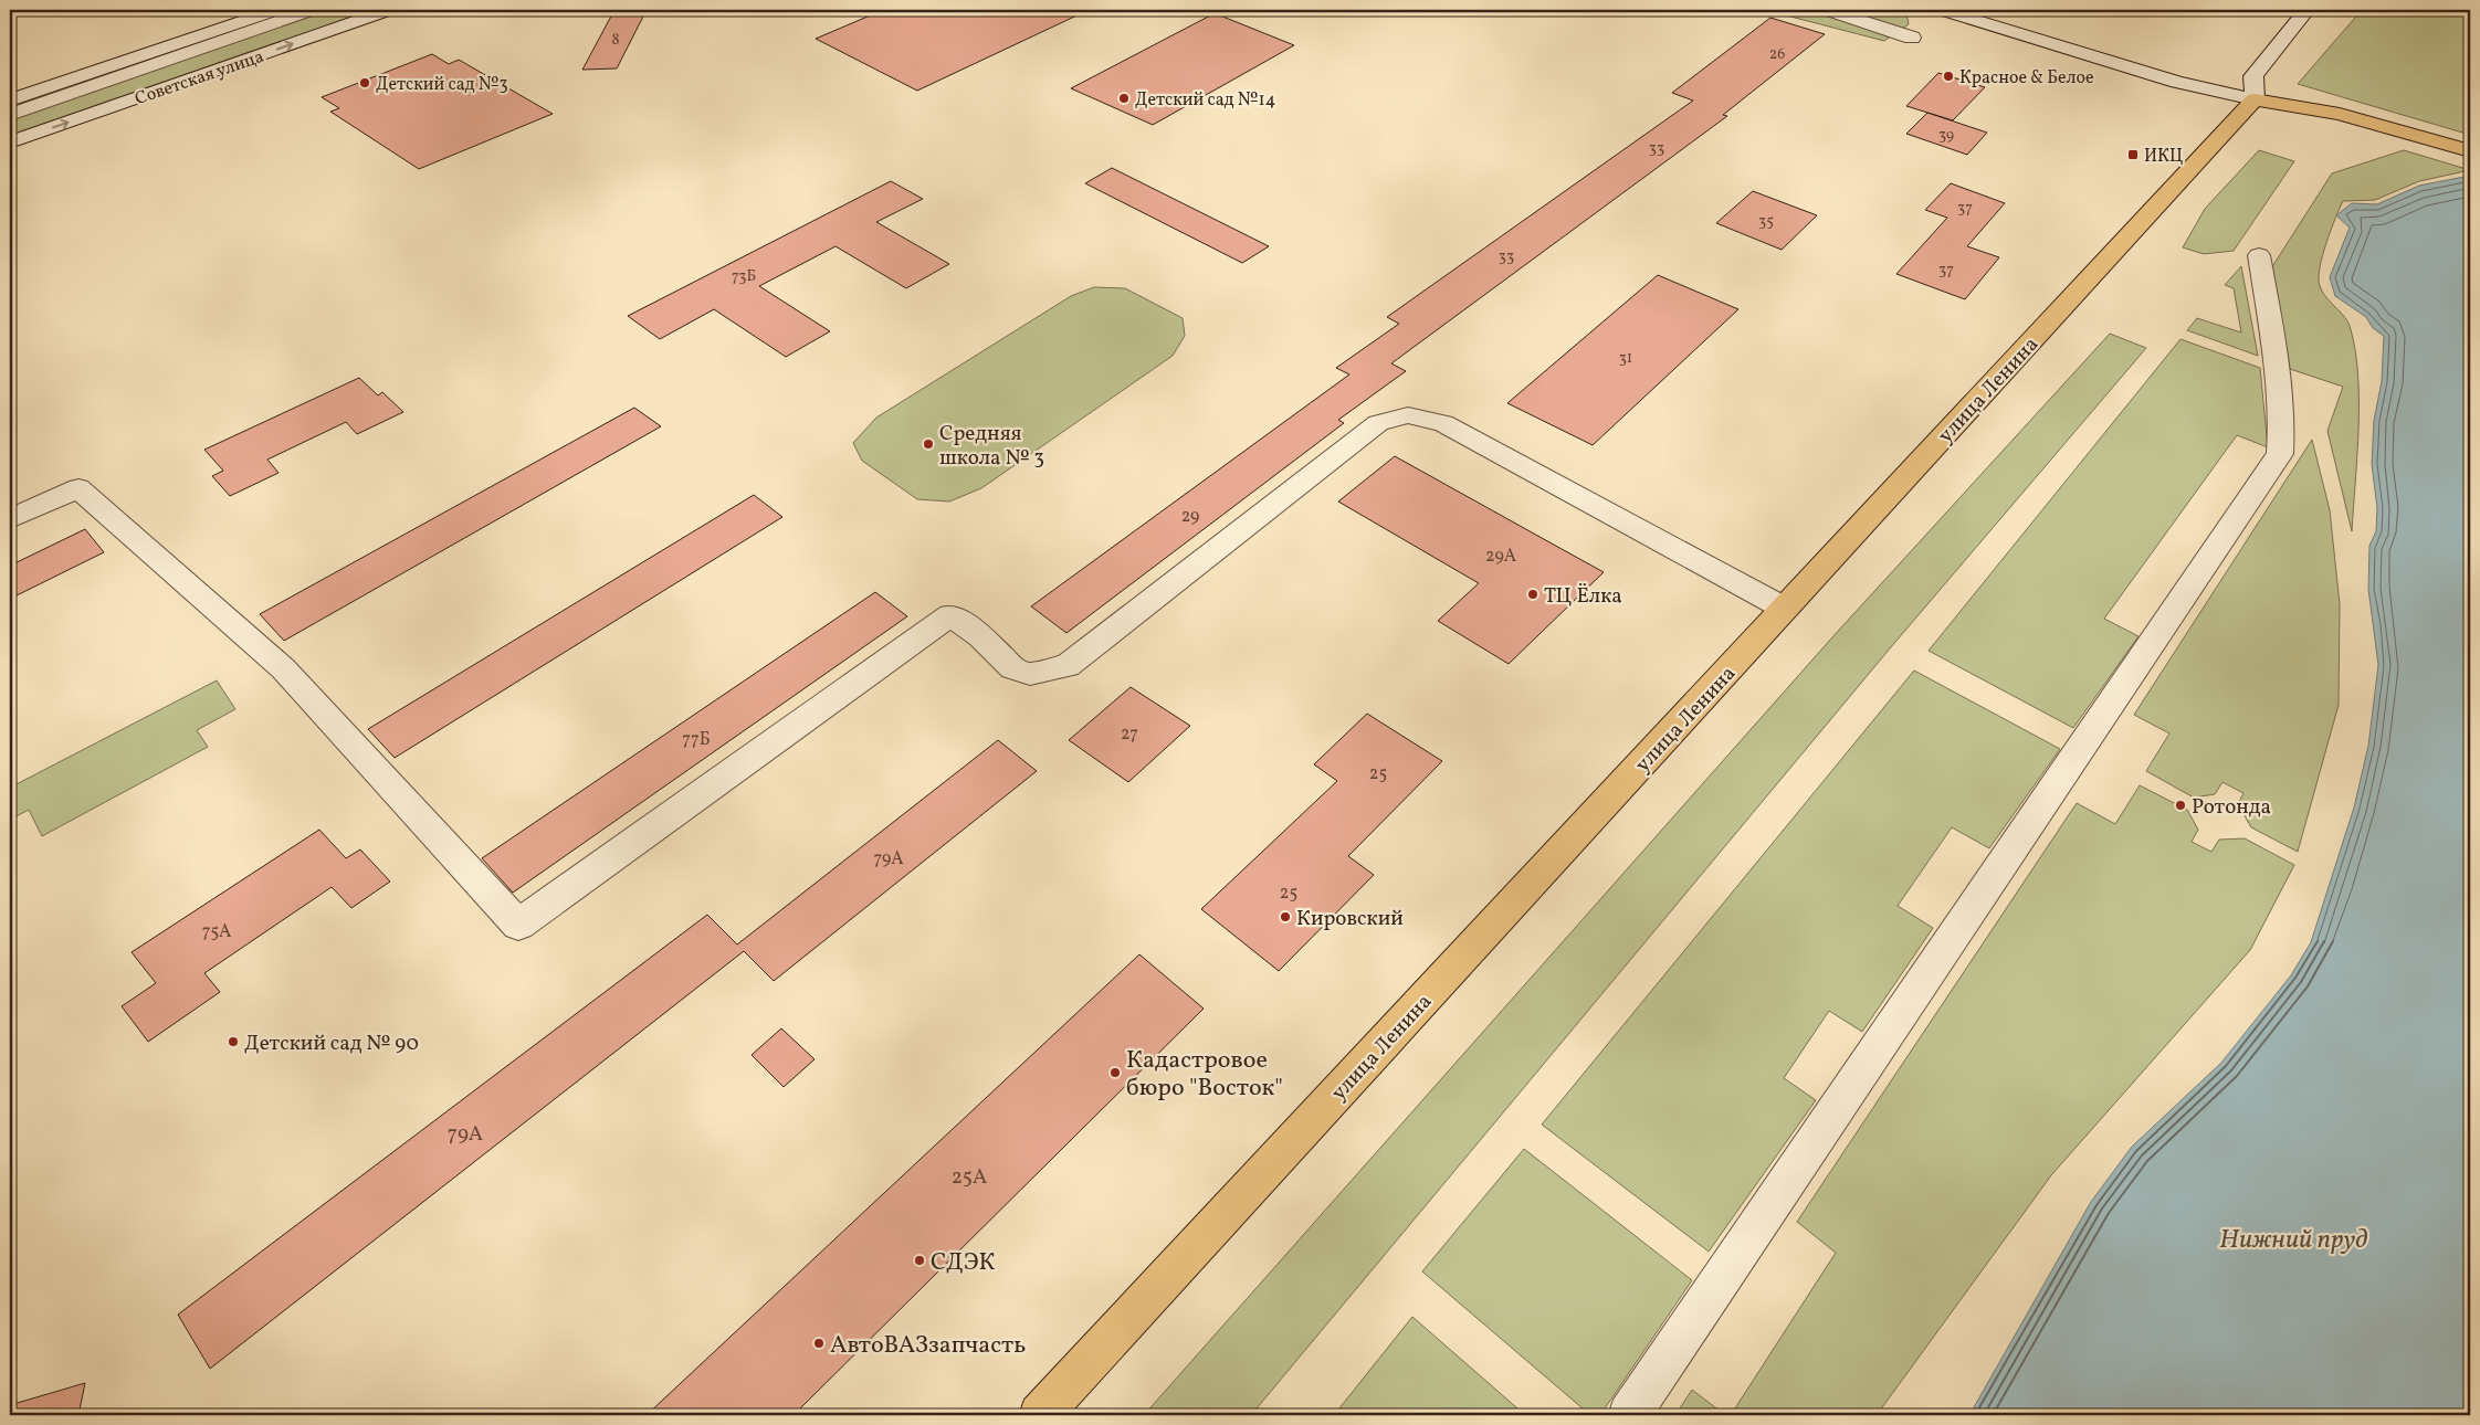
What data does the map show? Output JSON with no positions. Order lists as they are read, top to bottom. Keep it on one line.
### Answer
{"streets":{"main road":["улица Ленина"],"street":["Советская улица"]},"water":["Нижний пруд"],"places":{"other":["Красное & Белое","Детский сад №3","Детский сад №14","Средняя школа № 3","ТЦ Ёлка","Ротонда","Кировский","Детский сад № 90","Кадастровое бюро \"Восток\"","СДЭК","АвтоВАЗзапчасть"],"transit":["ИКЦ"]},"house_numbers":["8","26","39","33","37","35","33","37","73Б","31","29","29А","27","77Б","25","79А","25","75А","79А","25А"]}
